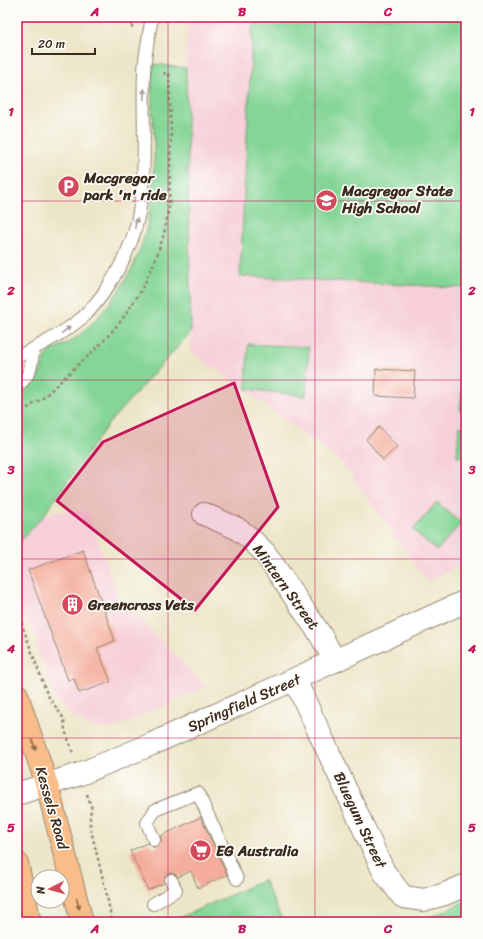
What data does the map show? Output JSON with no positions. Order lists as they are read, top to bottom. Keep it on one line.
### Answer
{"streets":{"highway":["Kessels Road"],"street":["Mintern Street","Springfield Street","Bluegum Street"]},"crossings":[["Mintern Street","Springfield Street"],["Springfield Street","Kessels Road"],["Springfield Street","Bluegum Street"]],"one_way":["Kessels Road"],"places":{"parking":["Macgregor park 'n' ride"],"school or university":["Macgregor State High School"],"building":["Greencross Vets"],"supermarket":["EG Australia"]},"scale_bar":"20 m","north":"left","grid":{"columns":["A","B","C"],"rows":["1","2","3","4","5"]}}
